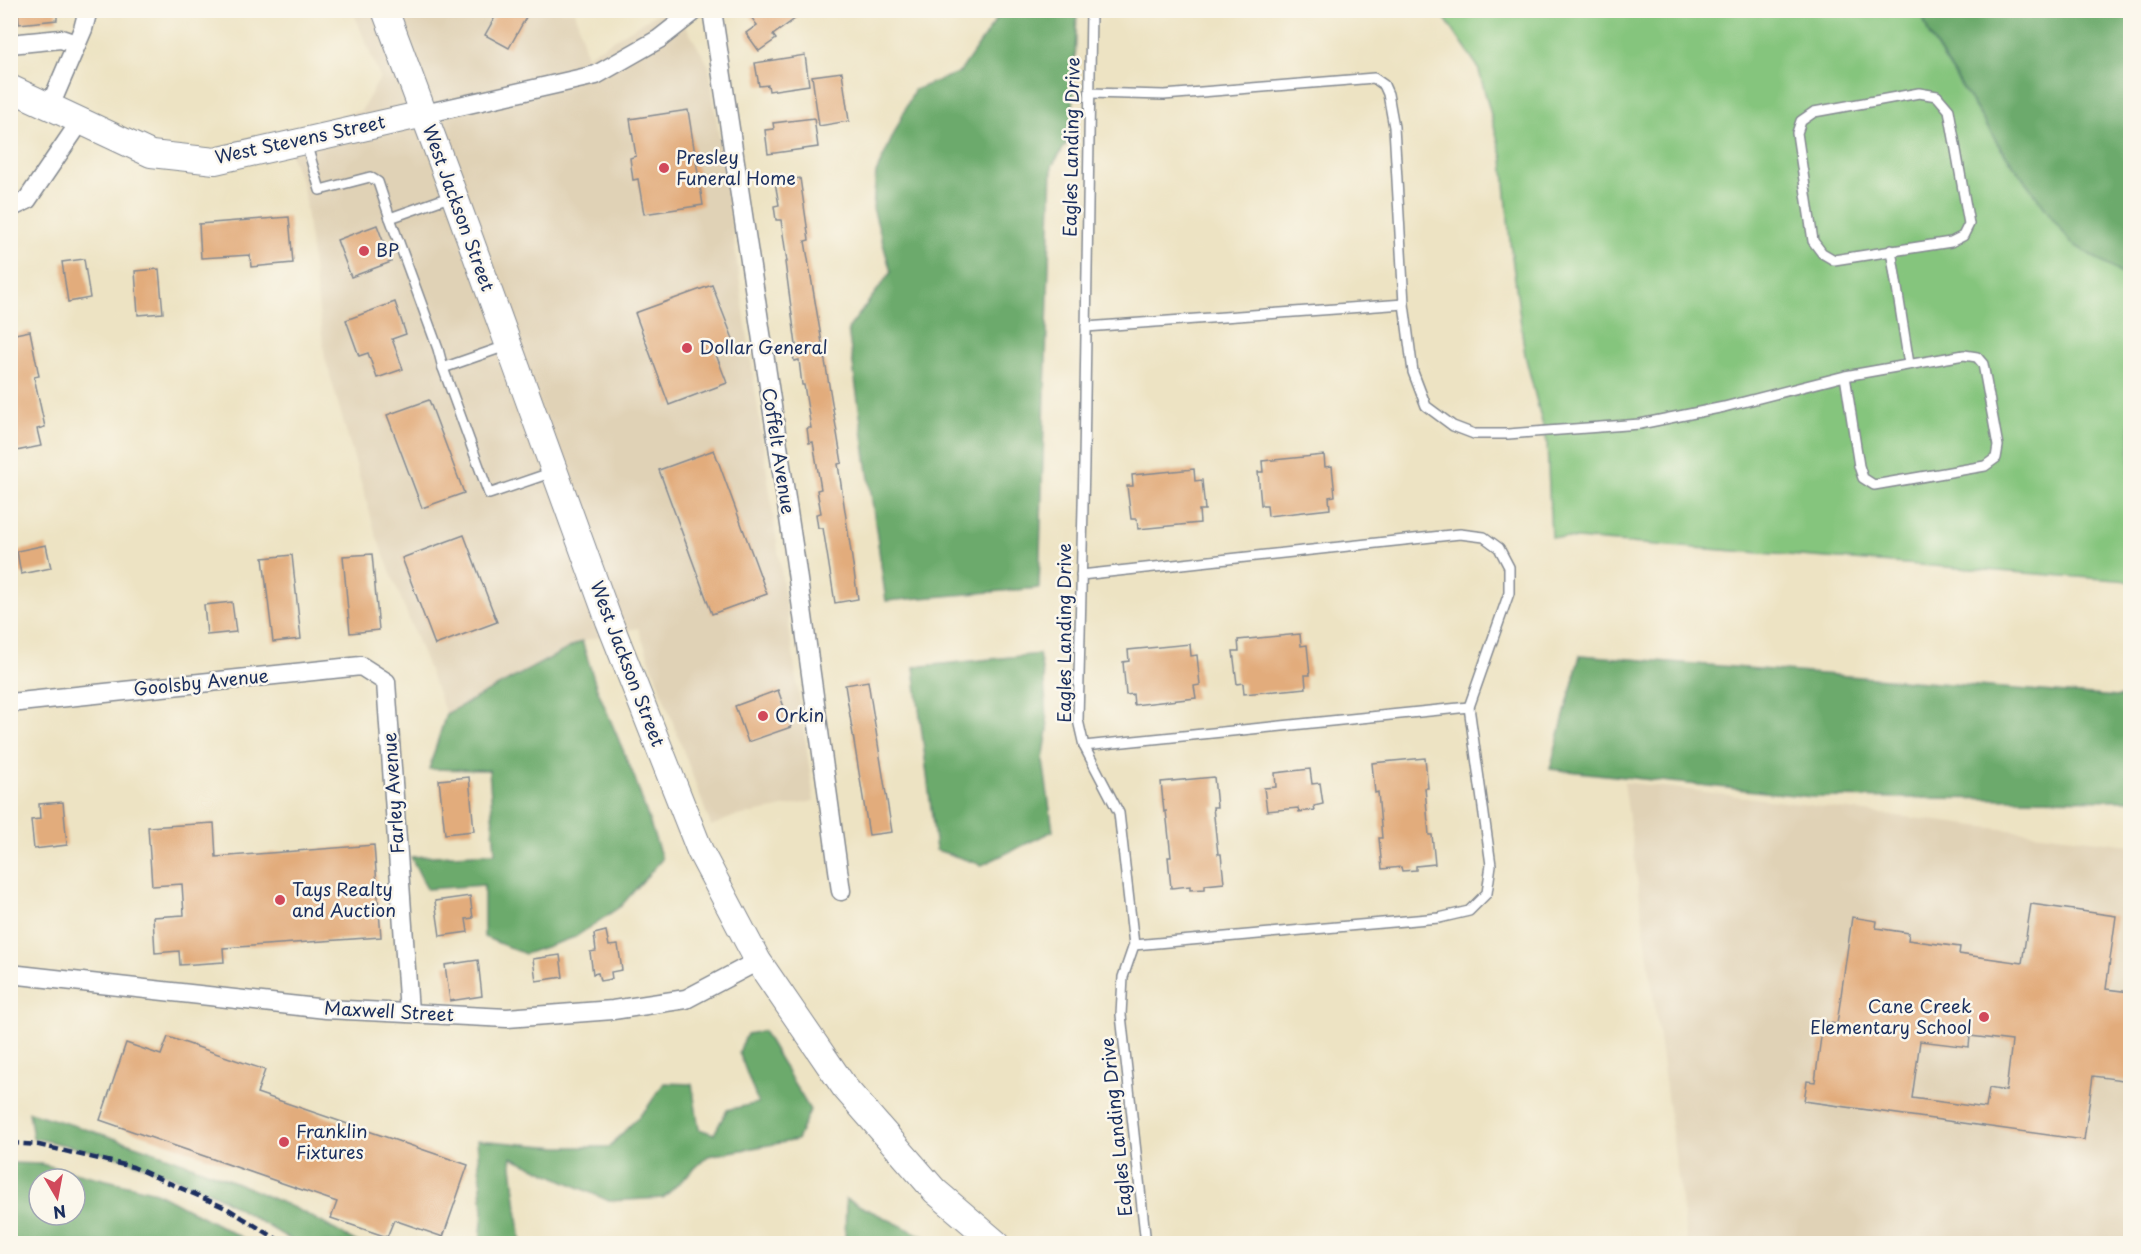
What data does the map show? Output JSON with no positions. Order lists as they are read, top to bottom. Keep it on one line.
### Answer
{"streets":{"street":["West Stevens Street","West Jackson Street","Coffelt Avenue","Goolsby Avenue","Farley Avenue","Maxwell Street"],"lane":["Eagles Landing Drive"]},"crossings":[["West Stevens Street","West Jackson Street"],["West Jackson Street","Maxwell Street"],["Goolsby Avenue","Farley Avenue"],["Farley Avenue","Maxwell Street"]],"places":["Presley Funeral Home","BP","Dollar General","Orkin","Tays Realty and Auction","Cane Creek Elementary School","Franklin Fixtures"],"north":"bottom"}
